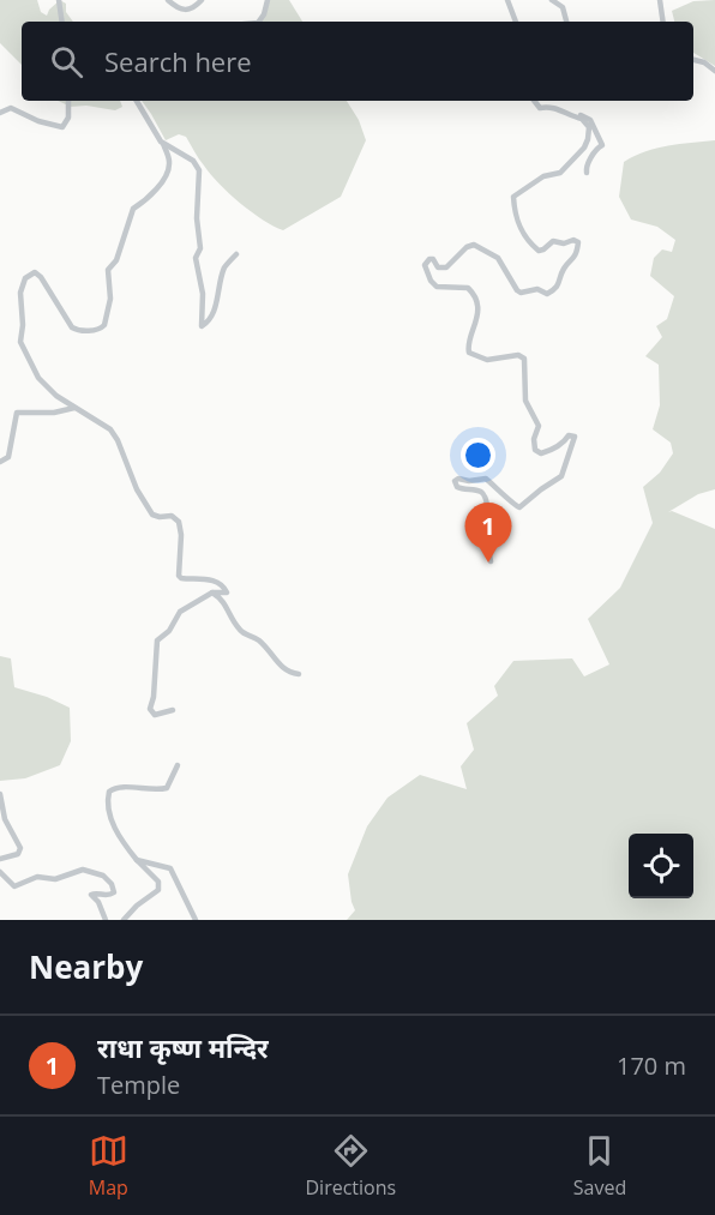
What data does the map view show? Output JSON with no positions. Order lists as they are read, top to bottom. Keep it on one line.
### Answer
{"page":{"search":"Search here","pins":"1","heading":"Nearby","list":[{"mark":"1","name":"राधा कृष्ण मन्दिर","note":"Temple","value":"170 m"}],"nav":["Map","Directions","Saved"]}}
